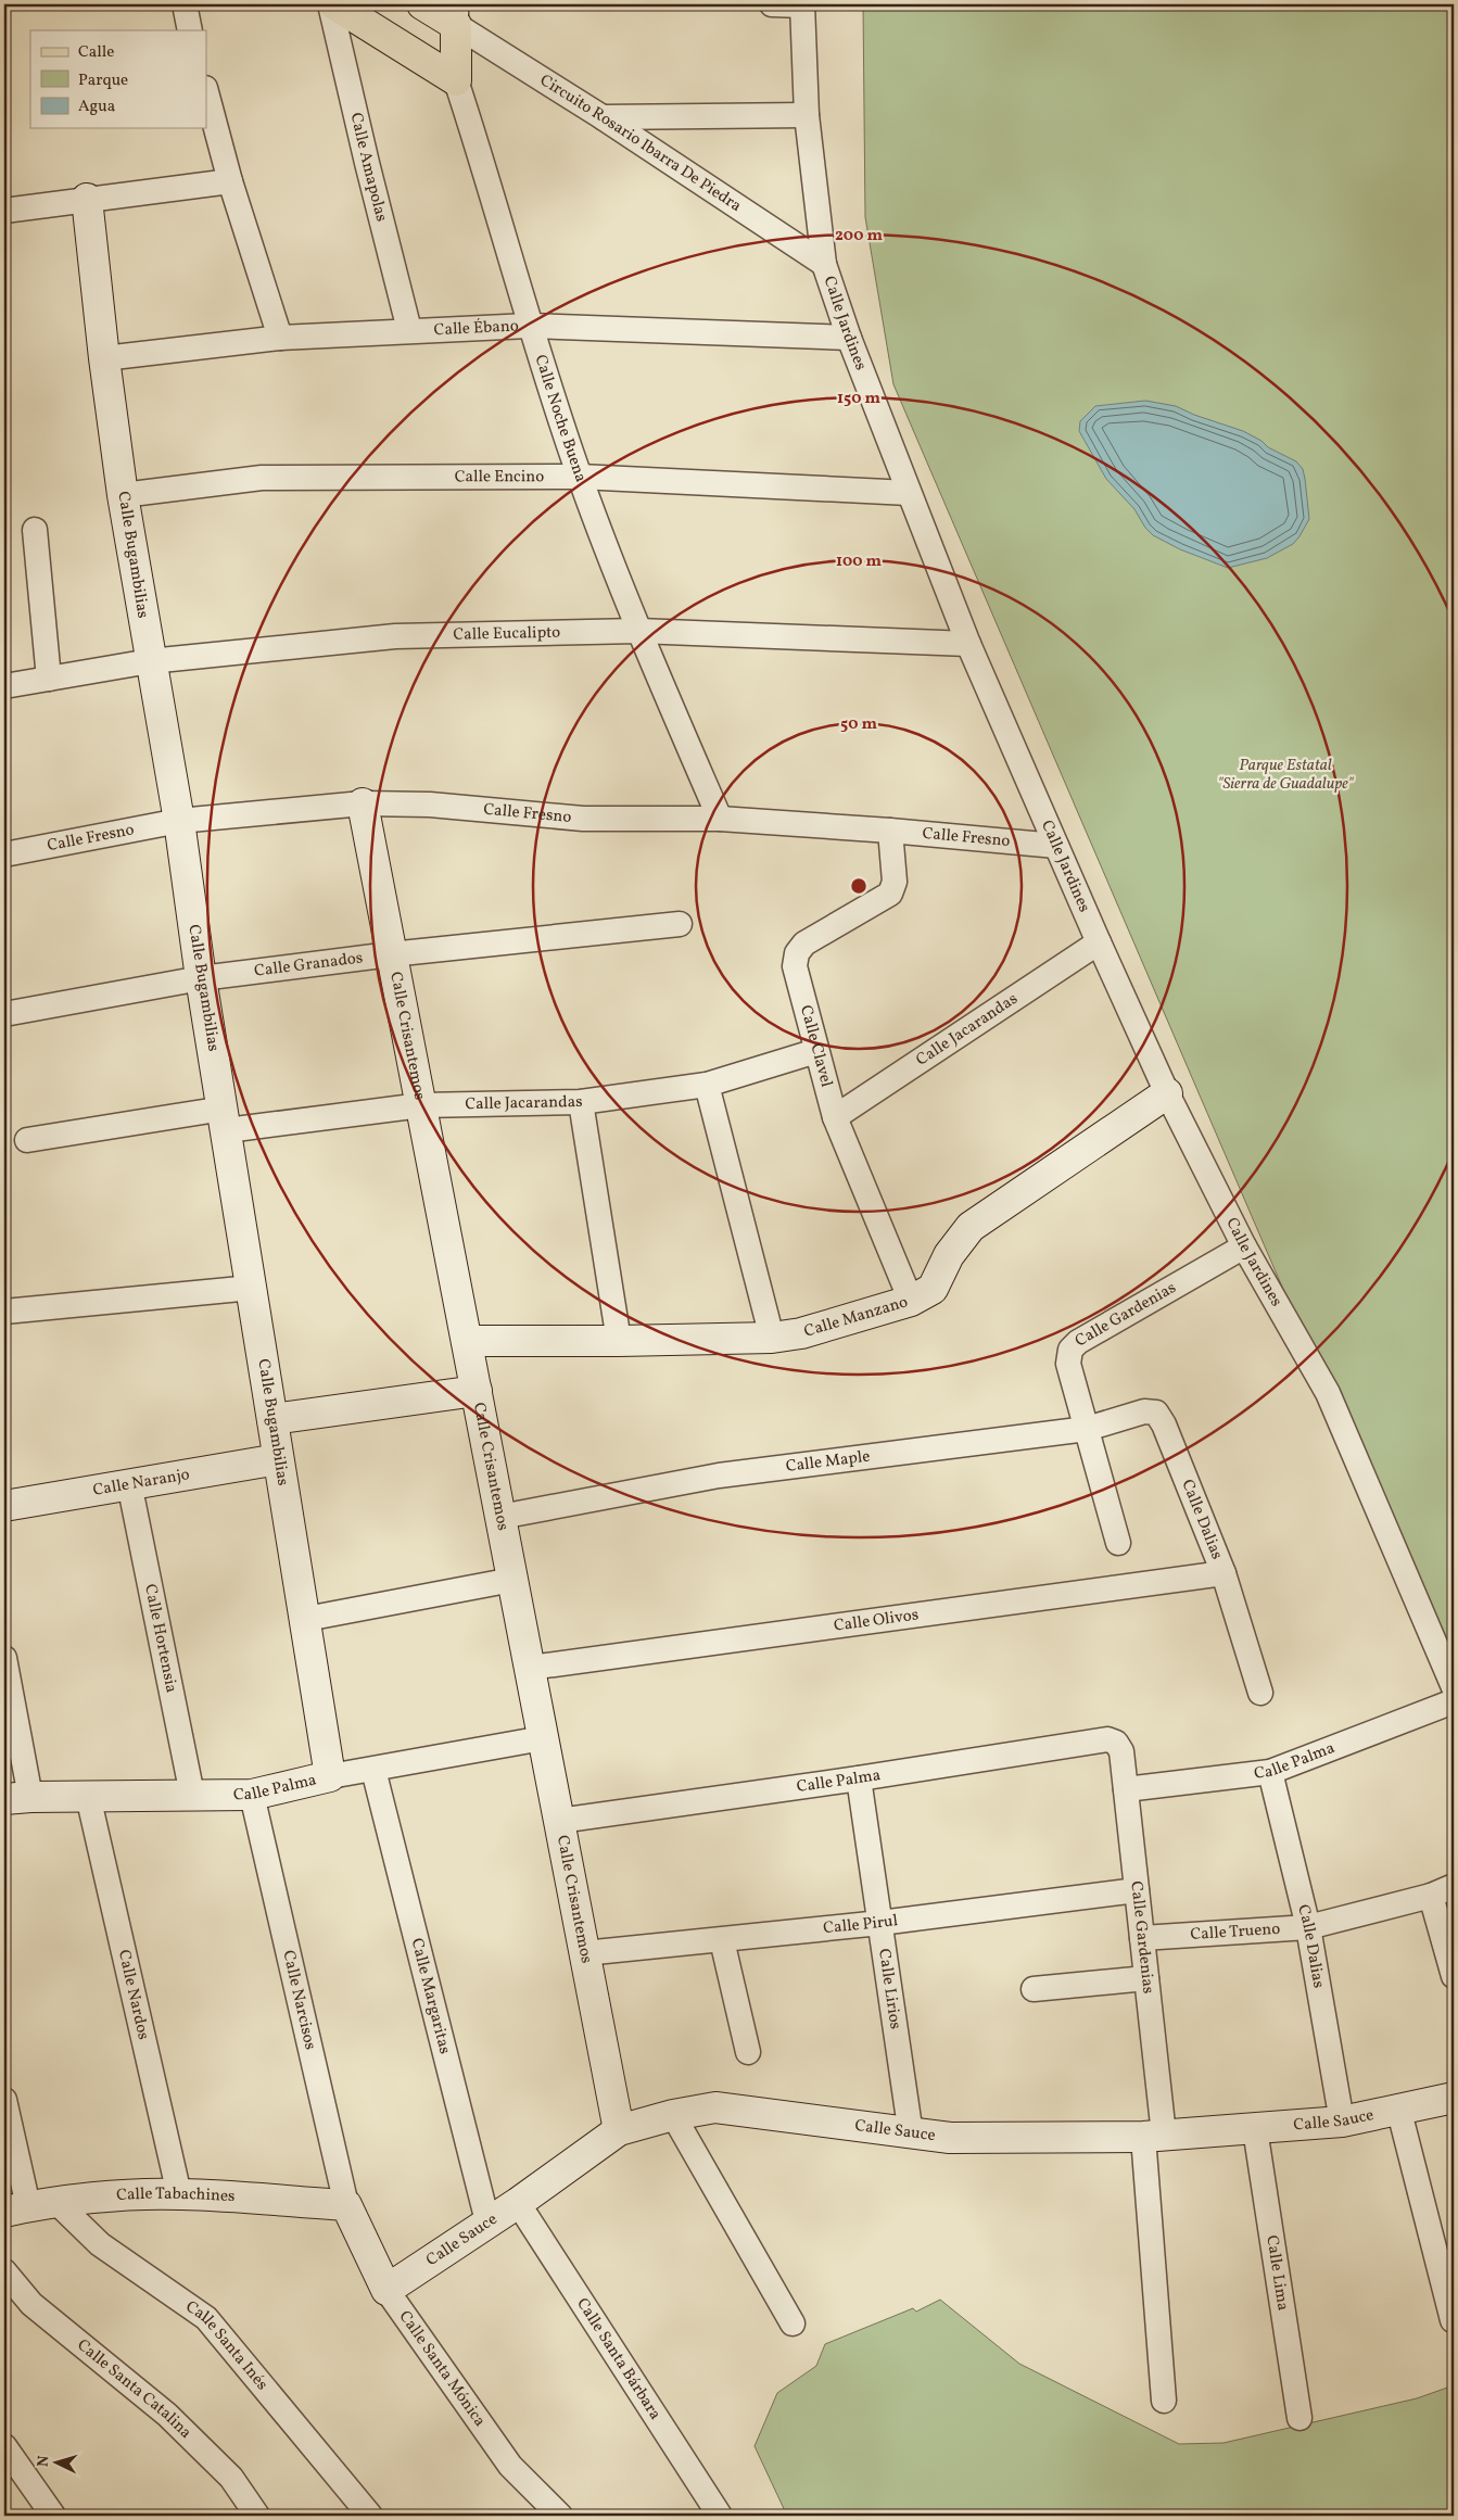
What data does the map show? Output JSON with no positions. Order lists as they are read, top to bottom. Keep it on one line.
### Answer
{"streets":{"main road":["Calle Noche Buena"],"street":["Circuito Rosario Ibarra De Piedra","Calle Amapolas","Calle Jardines","Calle Ébano","Calle Encino","Calle Bugambilias","Calle Eucalipto","Calle Fresno","Calle Granados","Calle Jacarandas","Calle Crisantemos","Calle Clavel","Calle Gardenias","Calle Manzano","Calle Maple","Calle Naranjo","Calle Dalias","Calle Olivos","Calle Hortensia","Calle Palma","Calle Pirul","Calle Trueno","Calle Lirios","Calle Nardos","Calle Margaritas","Calle Narcisos","Calle Sauce","Calle Tabachines","Calle Lima","Calle Santa Inés","Calle Santa Bárbara","Calle Santa Mónica","Calle Santa Catalina"]},"crossings":[["Circuito Rosario Ibarra De Piedra","Calle Jardines"],["Circuito Rosario Ibarra De Piedra","Calle Noche Buena"],["Calle Amapolas","Calle Ébano"],["Calle Jardines","Calle Ébano"],["Calle Jardines","Calle Encino"],["Calle Jardines","Calle Eucalipto"],["Calle Jardines","Calle Fresno"],["Calle Jardines","Calle Jacarandas"],["Calle Jardines","Calle Gardenias"],["Calle Jardines","Calle Manzano"],["Calle Ébano","Calle Noche Buena"],["Calle Ébano","Calle Bugambilias"],["Calle Noche Buena","Calle Encino"],["Calle Noche Buena","Calle Eucalipto"],["Calle Noche Buena","Calle Fresno"],["Calle Encino","Calle Bugambilias"],["Calle Bugambilias","Calle Eucalipto"],["Calle Bugambilias","Calle Fresno"],["Calle Bugambilias","Calle Granados"],["Calle Bugambilias","Calle Jacarandas"],["Calle Bugambilias","Calle Naranjo"],["Calle Bugambilias","Calle Palma"],["Calle Fresno","Calle Crisantemos"],["Calle Fresno","Calle Clavel"],["Calle Granados","Calle Crisantemos"],["Calle Jacarandas","Calle Crisantemos"],["Calle Jacarandas","Calle Clavel"],["Calle Crisantemos","Calle Manzano"],["Calle Crisantemos","Calle Maple"],["Calle Crisantemos","Calle Olivos"],["Calle Crisantemos","Calle Palma"],["Calle Crisantemos","Calle Pirul"],["Calle Crisantemos","Calle Sauce"],["Calle Clavel","Calle Manzano"],["Calle Gardenias","Calle Maple"],["Calle Gardenias","Calle Palma"],["Calle Gardenias","Calle Pirul"],["Calle Gardenias","Calle Trueno"],["Calle Gardenias","Calle Sauce"],["Calle Maple","Calle Dalias"],["Calle Naranjo","Calle Hortensia"],["Calle Dalias","Calle Olivos"],["Calle Dalias","Calle Palma"],["Calle Dalias","Calle Trueno"],["Calle Dalias","Calle Sauce"],["Calle Hortensia","Calle Palma"],["Calle Palma","Calle Lirios"],["Calle Palma","Calle Nardos"],["Calle Palma","Calle Margaritas"],["Calle Palma","Calle Narcisos"],["Calle Pirul","Calle Lirios"],["Calle Lirios","Calle Sauce"],["Calle Nardos","Calle Tabachines"],["Calle Margaritas","Calle Sauce"],["Calle Narcisos","Calle Tabachines"],["Calle Narcisos","Calle Santa Mónica"],["Calle Sauce","Calle Lima"],["Calle Sauce","Calle Santa Bárbara"],["Calle Sauce","Calle Santa Mónica"],["Calle Tabachines","Calle Santa Inés"],["Calle Tabachines","Calle Santa Mónica"]],"parks":["Parque Estatal \"Sierra de Guadalupe\""],"legend":["Calle","Parque","Agua"],"north":"left","rings":["200 m","150 m","100 m","50 m"]}
